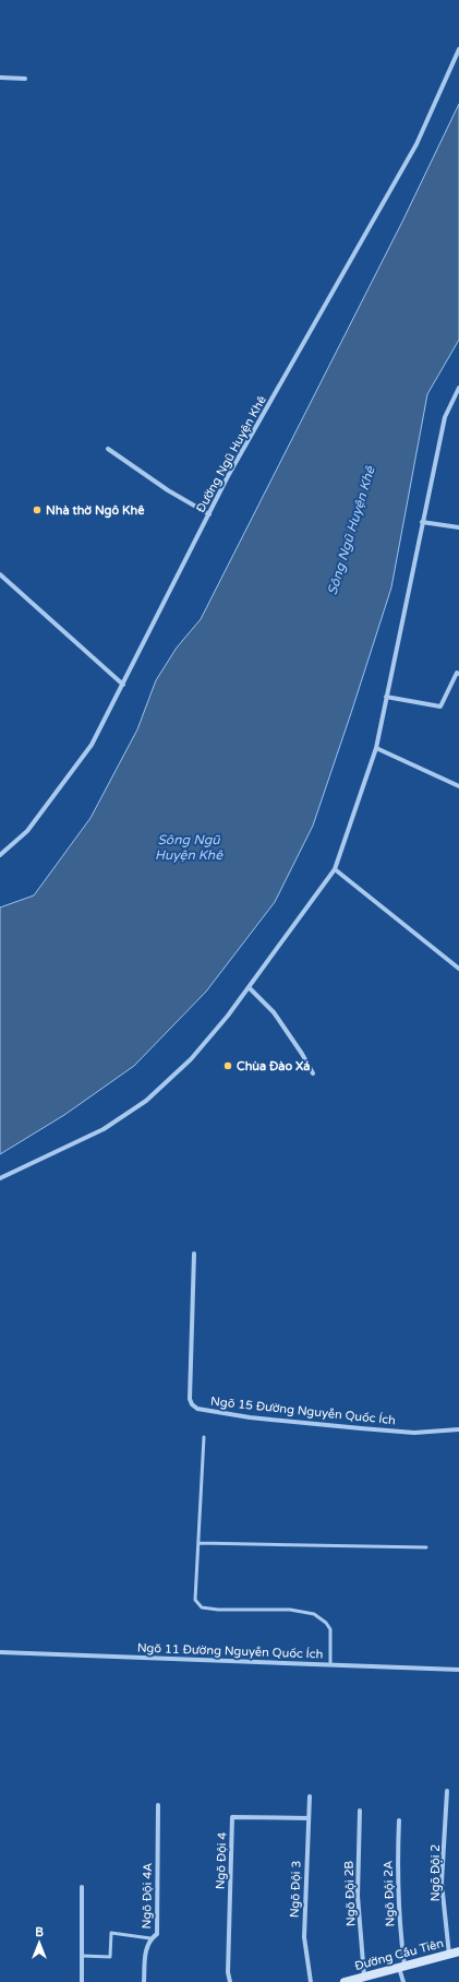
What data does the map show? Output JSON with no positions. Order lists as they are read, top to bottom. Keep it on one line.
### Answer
{"streets":{"street":["Đường Ngũ Huyện Khê","Ngõ 15 Đường Nguyễn Quốc Ích","Ngõ 11 Đường Nguyễn Quốc Ích","Ngõ Đội 4","Ngõ Đội 2","Ngõ Đội 3","Ngõ Đội 2B","Ngõ Đội 2A","Ngõ Đội 4A","Đường Cầu Tiên"]},"crossings":[["Ngõ Đội 4","Ngõ Đội 3"],["Ngõ Đội 2","Đường Cầu Tiên"],["Ngõ Đội 2B","Đường Cầu Tiên"],["Ngõ Đội 2A","Đường Cầu Tiên"]],"water":["Sông Ngũ Huyện Khê"],"places":["Nhà thờ Ngô Khê","Chùa Đào Xá"],"north":"top"}
